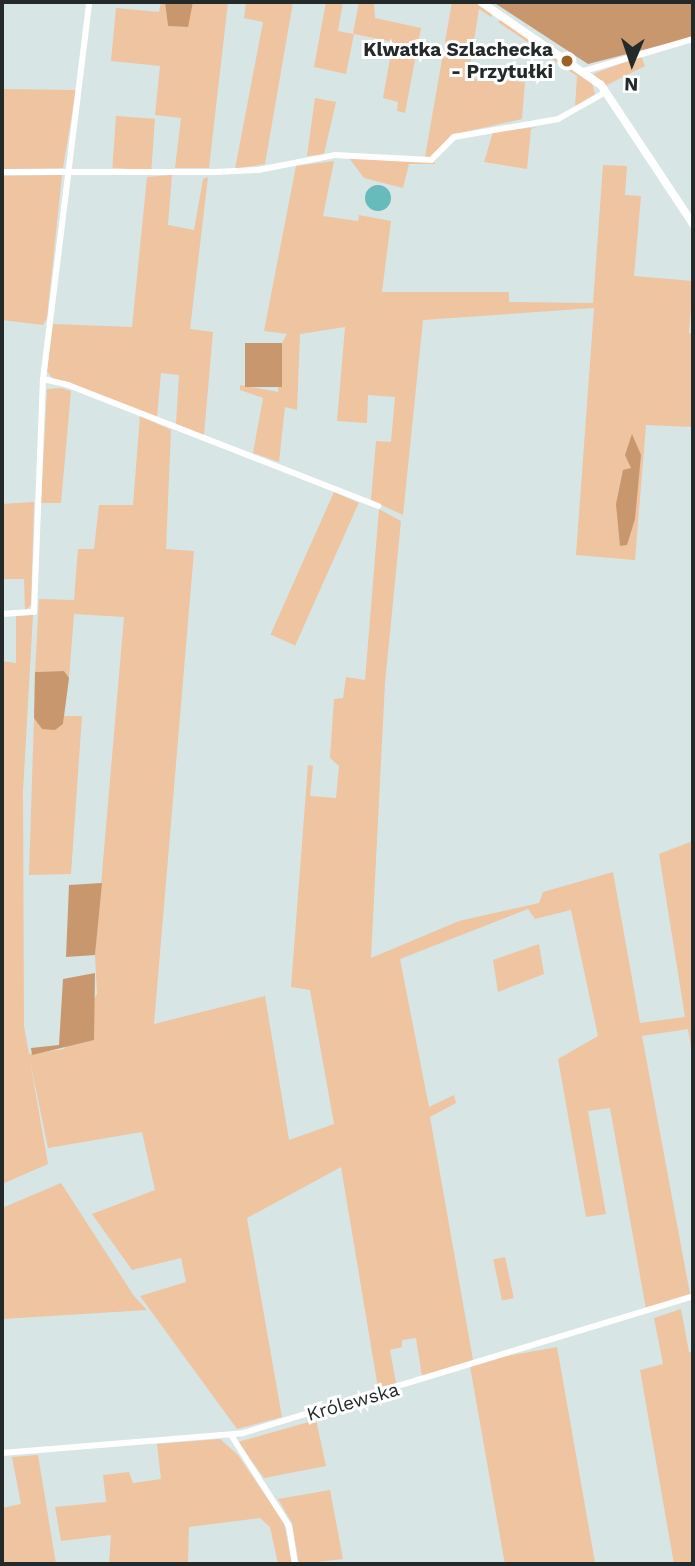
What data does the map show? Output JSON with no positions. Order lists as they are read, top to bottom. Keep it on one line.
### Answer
{"streets":{"street":["Królewska"]},"places":["Klwatka Szlachecka - Przytułki"],"north":"bottom"}
